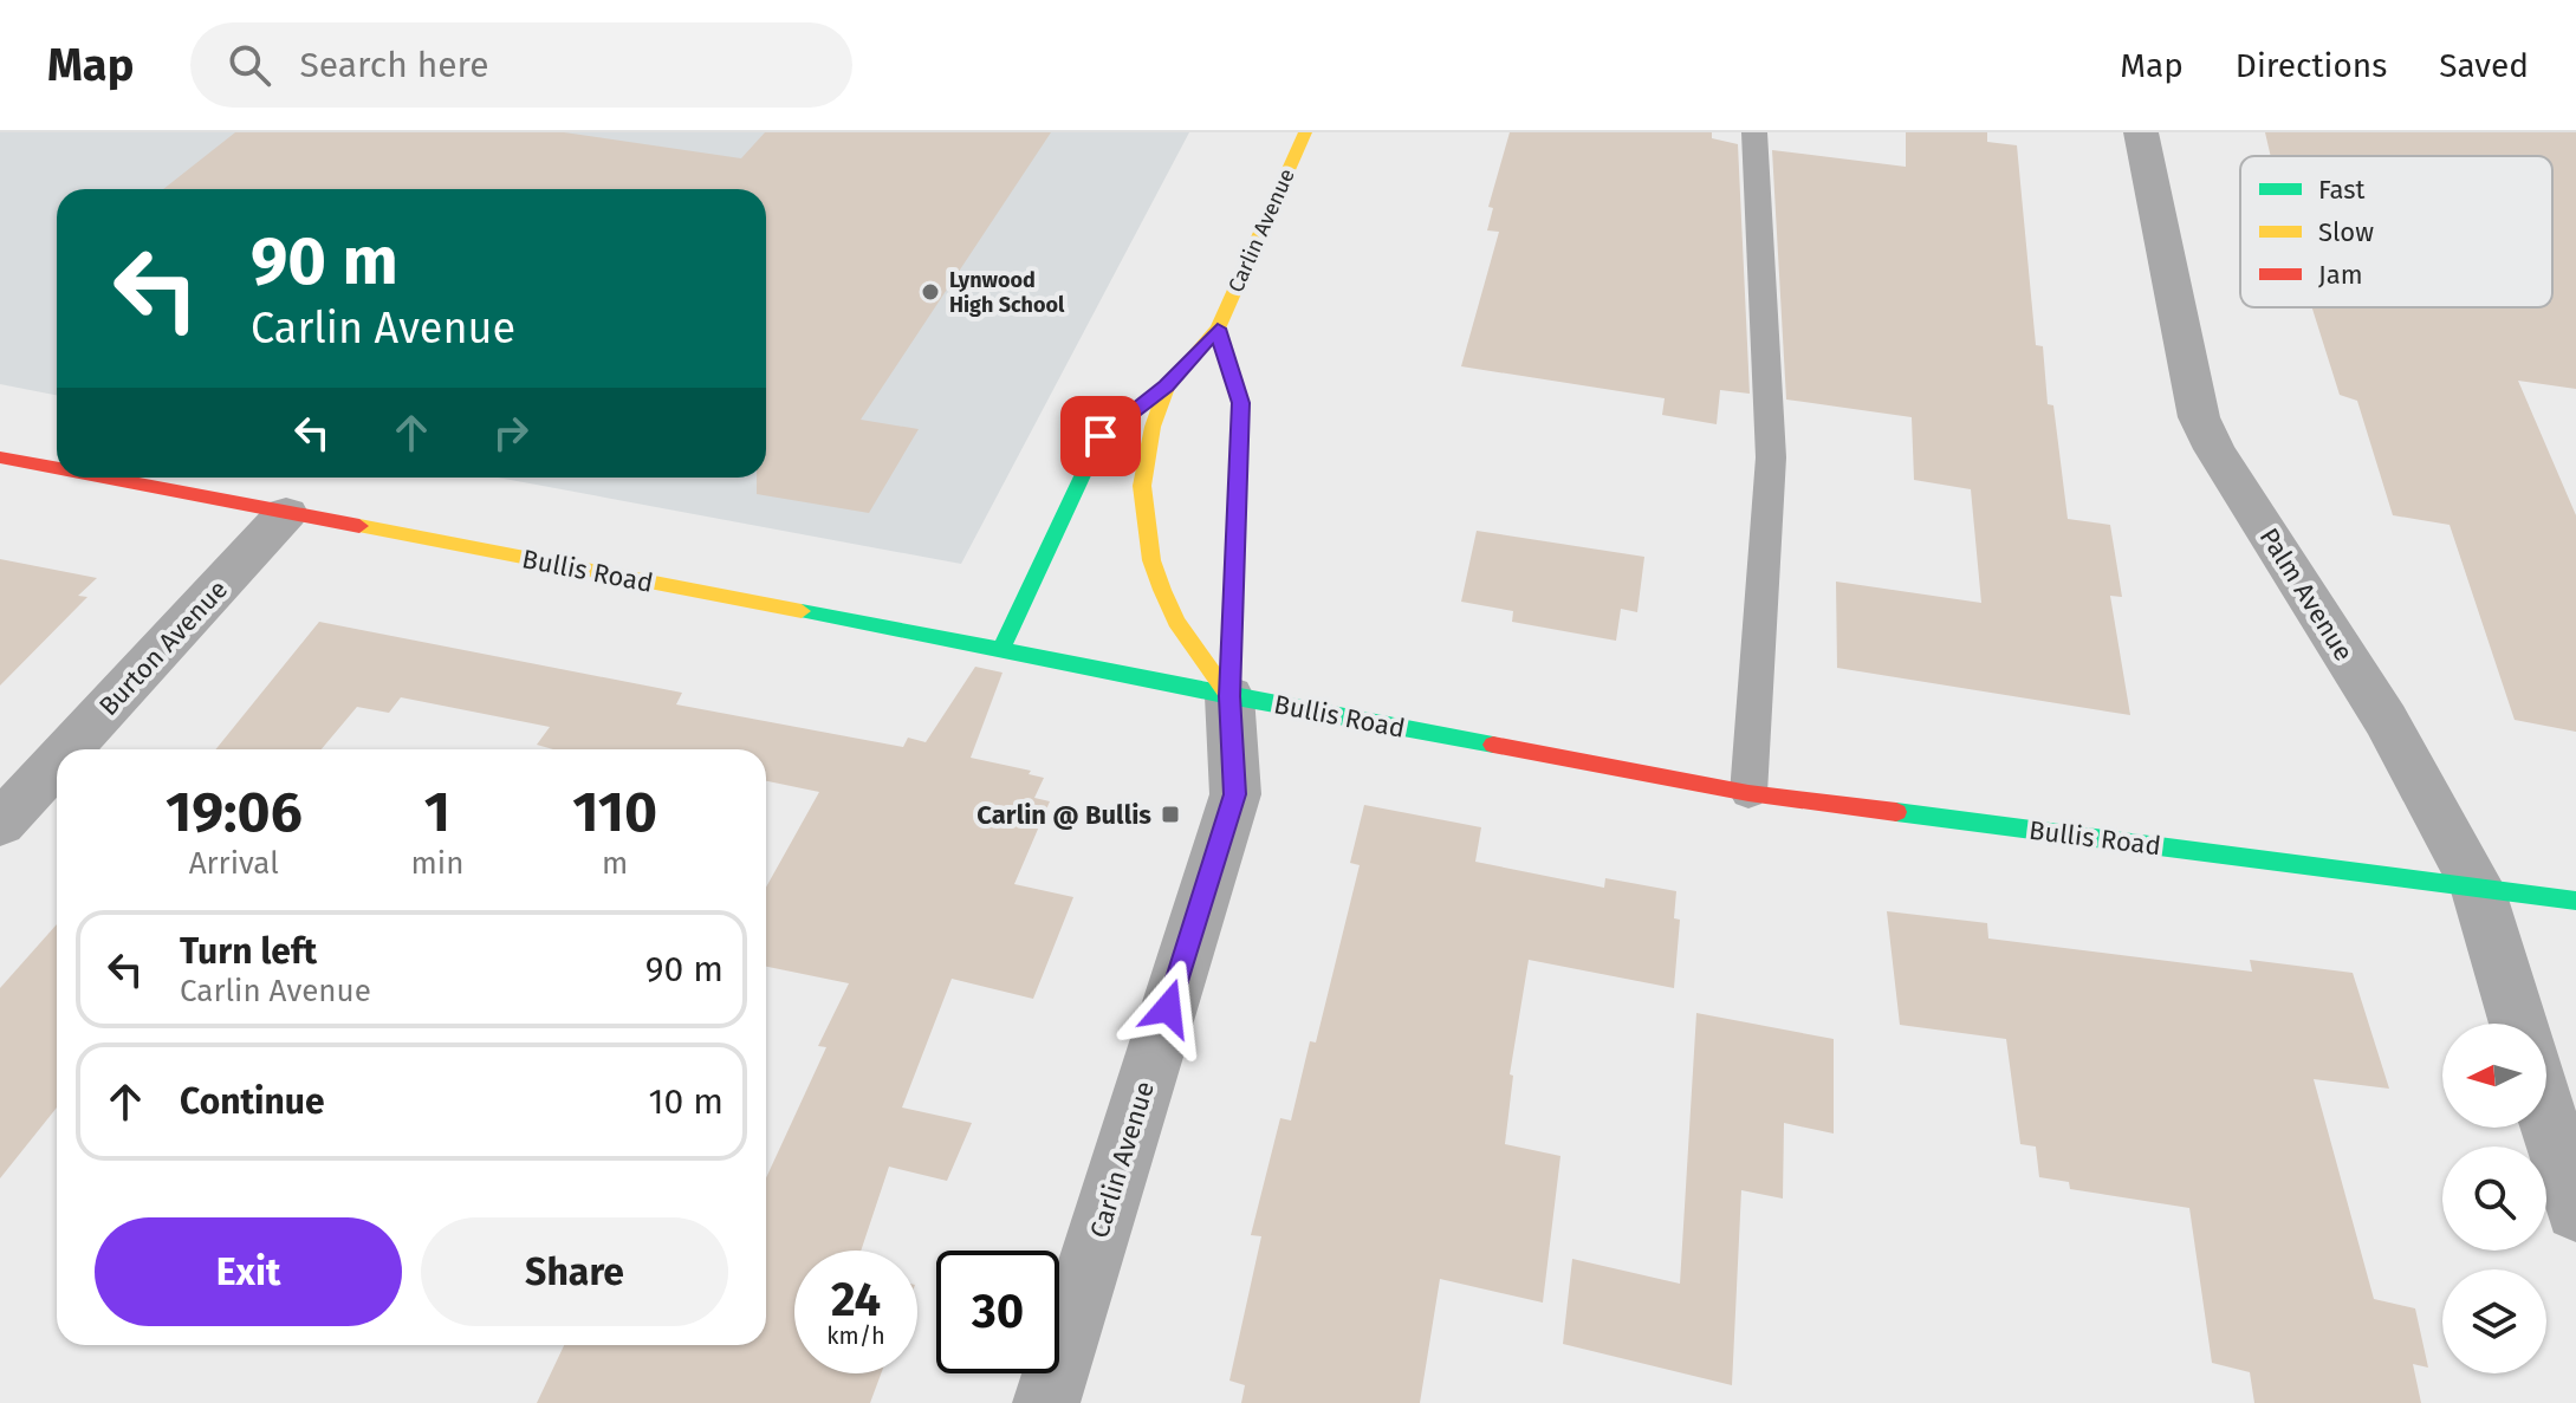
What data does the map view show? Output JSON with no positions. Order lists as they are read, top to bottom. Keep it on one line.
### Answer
{"streets":{"street":["Carlin Avenue","Bullis Road","Palm Avenue","Burton Avenue"]},"crossings":[["Carlin Avenue","Bullis Road"],["Bullis Road","Palm Avenue"],["Bullis Road","Burton Avenue"]],"places":{"other":["Lynwood High School"],"transit":["Carlin @ Bullis"]},"legend":["Fast","Slow","Jam"],"north":"left","page":{"header":"Map","search":"Search here","nav":["Map","Directions","Saved"],"turn":["90 m","Carlin Avenue"],"eta":["19:06","Arrival","1","min","110","m"],"list":[{"name":"Turn left","note":"Carlin Avenue","value":"90 m"},{"name":"Continue","value":"10 m"}],"buttons":["Exit","Share"],"speed":"24 km/h","limit":"30"}}
